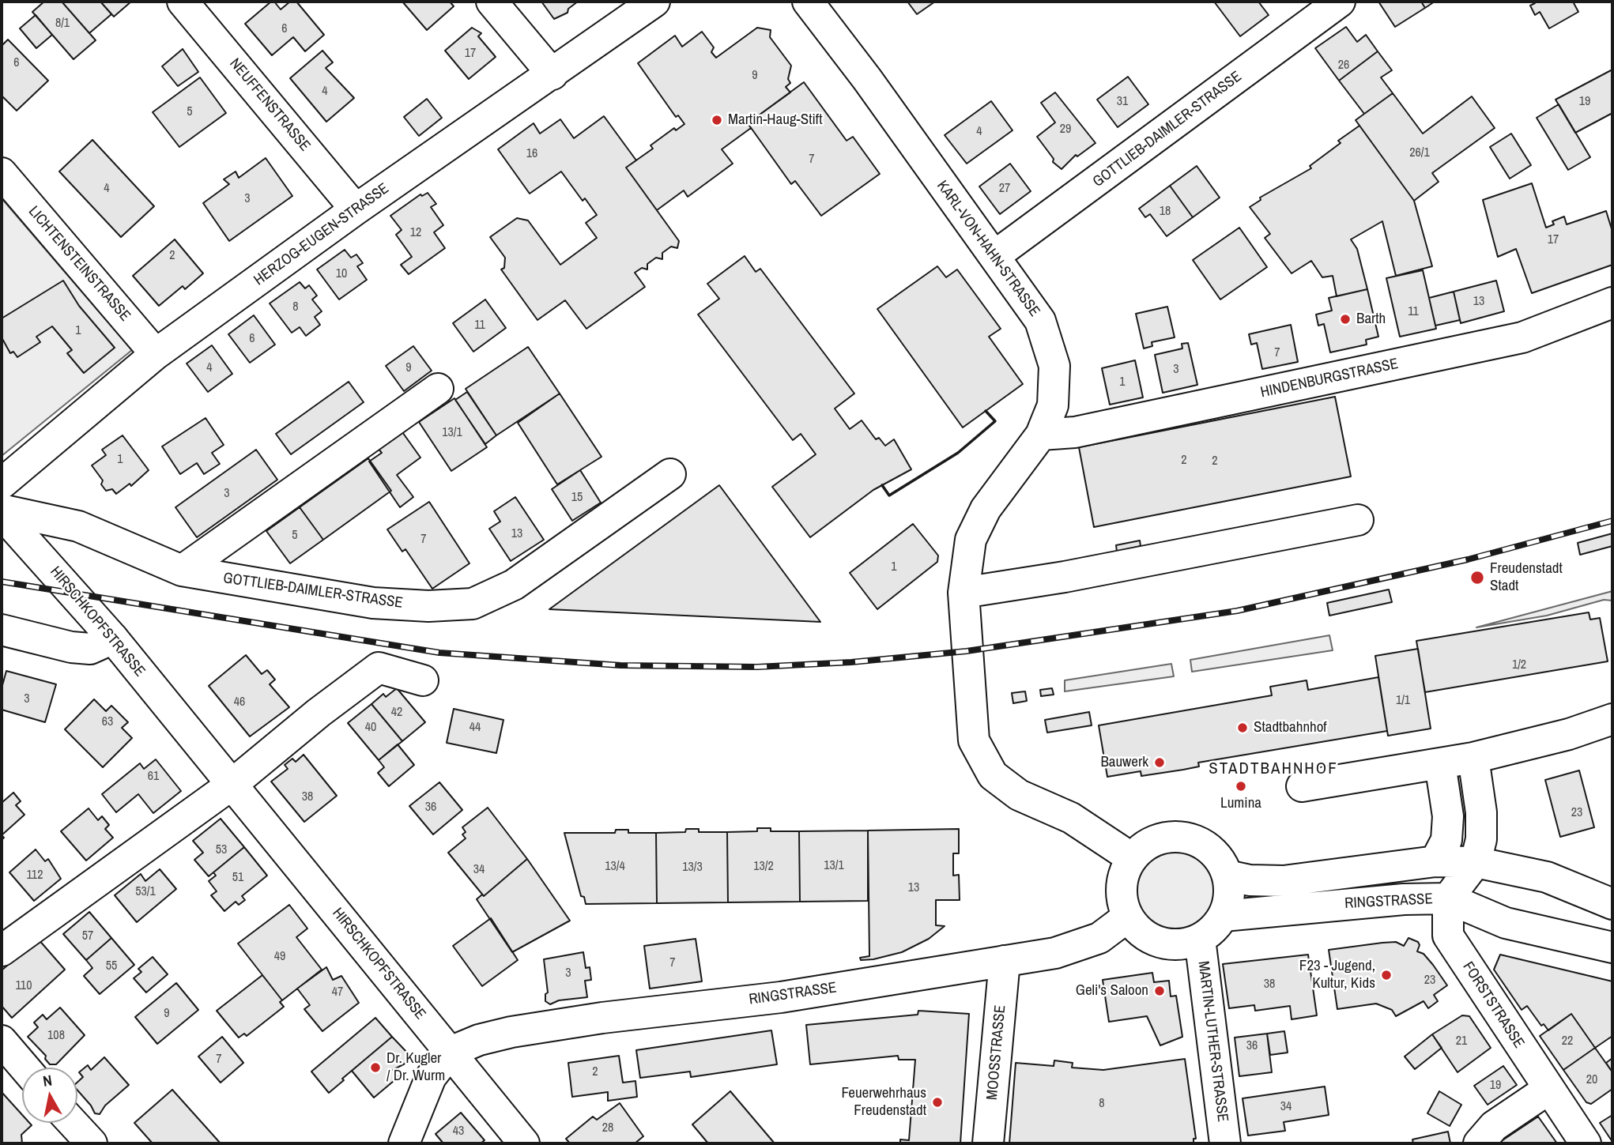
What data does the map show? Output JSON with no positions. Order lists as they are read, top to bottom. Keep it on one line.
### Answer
{"streets":{"street":["NEUFFENSTRASSE","GOTTLIEB-DAIMLER-STRASSE","HERZOG-EUGEN-STRASSE","KARL-VON-HAHN-STRASSE","LICHTENSTEINSTRASSE","HINDENBURGSTRASSE","HIRSCHKOPFSTRASSE","RINGSTRASSE","FORSTSTRASSE","MARTIN-LUTHER-STRASSE","MOOSSTRASSE"]},"crossings":[["NEUFFENSTRASSE","HERZOG-EUGEN-STRASSE"],["GOTTLIEB-DAIMLER-STRASSE","KARL-VON-HAHN-STRASSE"],["GOTTLIEB-DAIMLER-STRASSE","HIRSCHKOPFSTRASSE"],["HERZOG-EUGEN-STRASSE","LICHTENSTEINSTRASSE"],["KARL-VON-HAHN-STRASSE","HINDENBURGSTRASSE"],["KARL-VON-HAHN-STRASSE","RINGSTRASSE"],["KARL-VON-HAHN-STRASSE","MARTIN-LUTHER-STRASSE"],["HIRSCHKOPFSTRASSE","RINGSTRASSE"],["RINGSTRASSE","FORSTSTRASSE"],["RINGSTRASSE","MARTIN-LUTHER-STRASSE"],["RINGSTRASSE","MOOSSTRASSE"]],"districts":["STADTBAHNHOF"],"places":["Martin-Haug-Stift","Barth","Freudenstadt Stadt","Stadtbahnhof","Bauwerk","Lumina","F23 - Jugend, Kultur, Kids","Geli's Saloon","Dr. Kugler / Dr. Wurm","Feuerwehrhaus Freudenstadt"],"house_numbers":["8/1","6","17","6","26","9","4","31","19","5","29","4","26/1","16","7","4","27","3","18","12","17","2","10","13","8","11","11","1","6","7","4","9","3","1","13/1","1","2","2","3","15","13","5","7","1","1/2","3","1/1","46","42","63","40","44","61","38","36","23","53","13/1","13/4","13/2","13/3","34","112","51","13","53/1","57","49","7","55","3","23","38","110","47","9","108","21","22","36","7","2","20","19","8","34","28","43"],"north":"top"}
